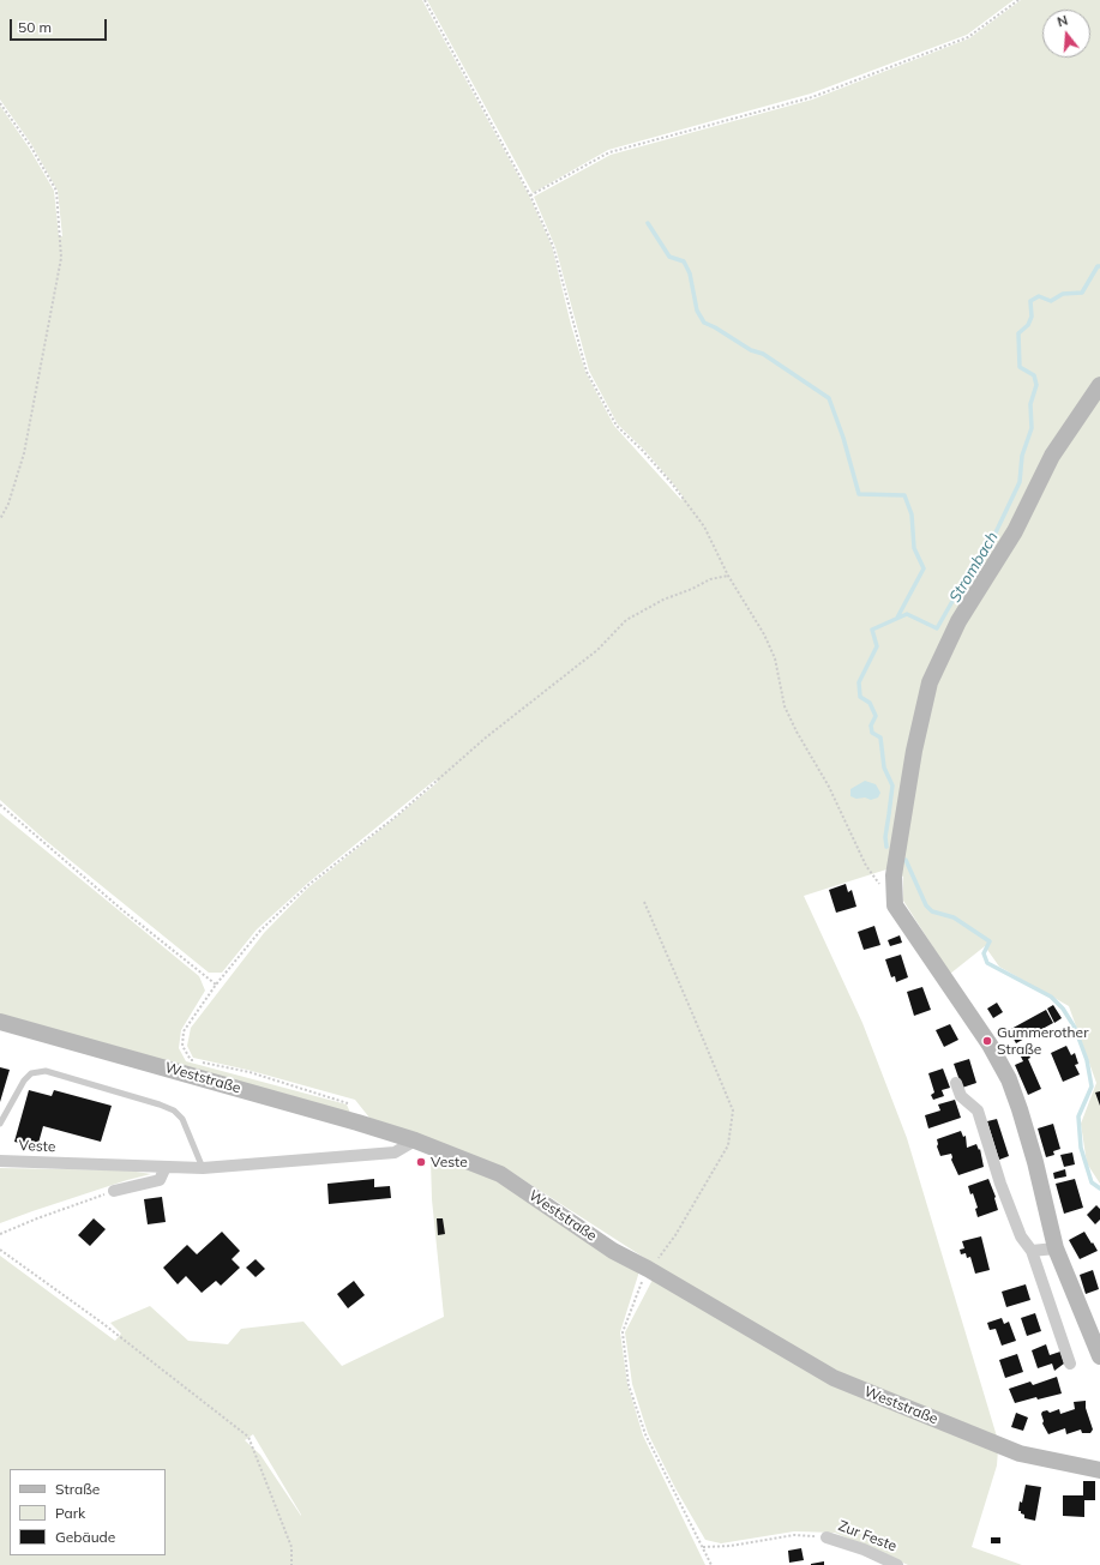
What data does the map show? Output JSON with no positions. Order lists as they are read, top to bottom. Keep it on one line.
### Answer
{"streets":{"main road":["Weststraße"],"street":["Veste","Zur Feste"]},"crossings":[["Weststraße","Veste"]],"water":["Strombach"],"places":["Gummerother Straße","Veste"],"legend":["Straße","Park","Gebäude"],"scale_bar":"50 m","north":"top"}
